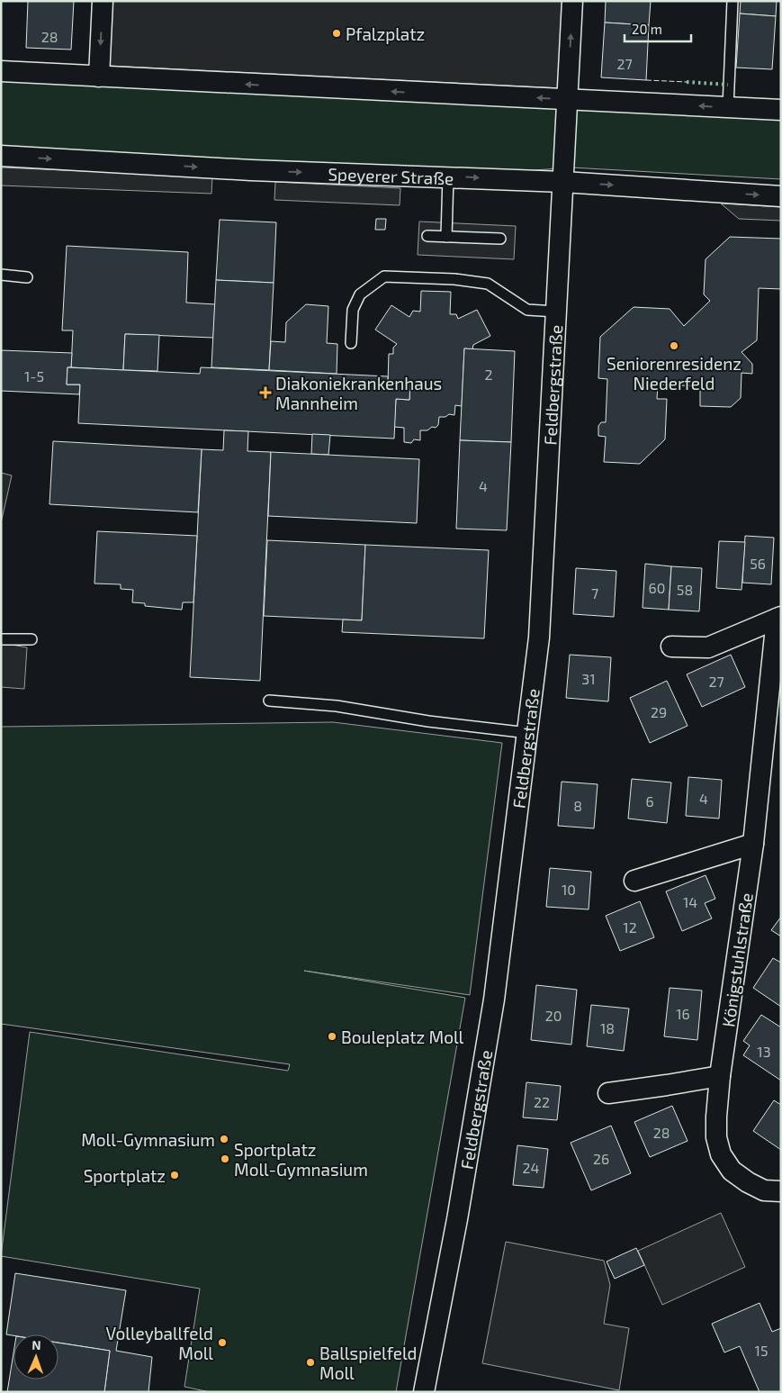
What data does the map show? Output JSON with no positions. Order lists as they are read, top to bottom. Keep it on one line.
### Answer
{"streets":{"street":["Speyerer Straße","Feldbergstraße","Königstuhlstraße"]},"crossings":[["Speyerer Straße","Feldbergstraße"]],"places":{"other":["Pfalzplatz","Seniorenresidenz Niederfeld","Bouleplatz Moll","Moll-Gymnasium","Sportplatz Moll-Gymnasium","Sportplatz","Volleyballfeld Moll","Ballspielfeld Moll"],"health":["Diakoniekrankenhaus Mannheim"]},"house_numbers":["28","27","2","1-5","4","56","60","58","7","31","27","29","4","6","8","10","14","12","16","20","18","13","22","28","26","24","15"],"scale_bar":"20 m","north":"top"}
